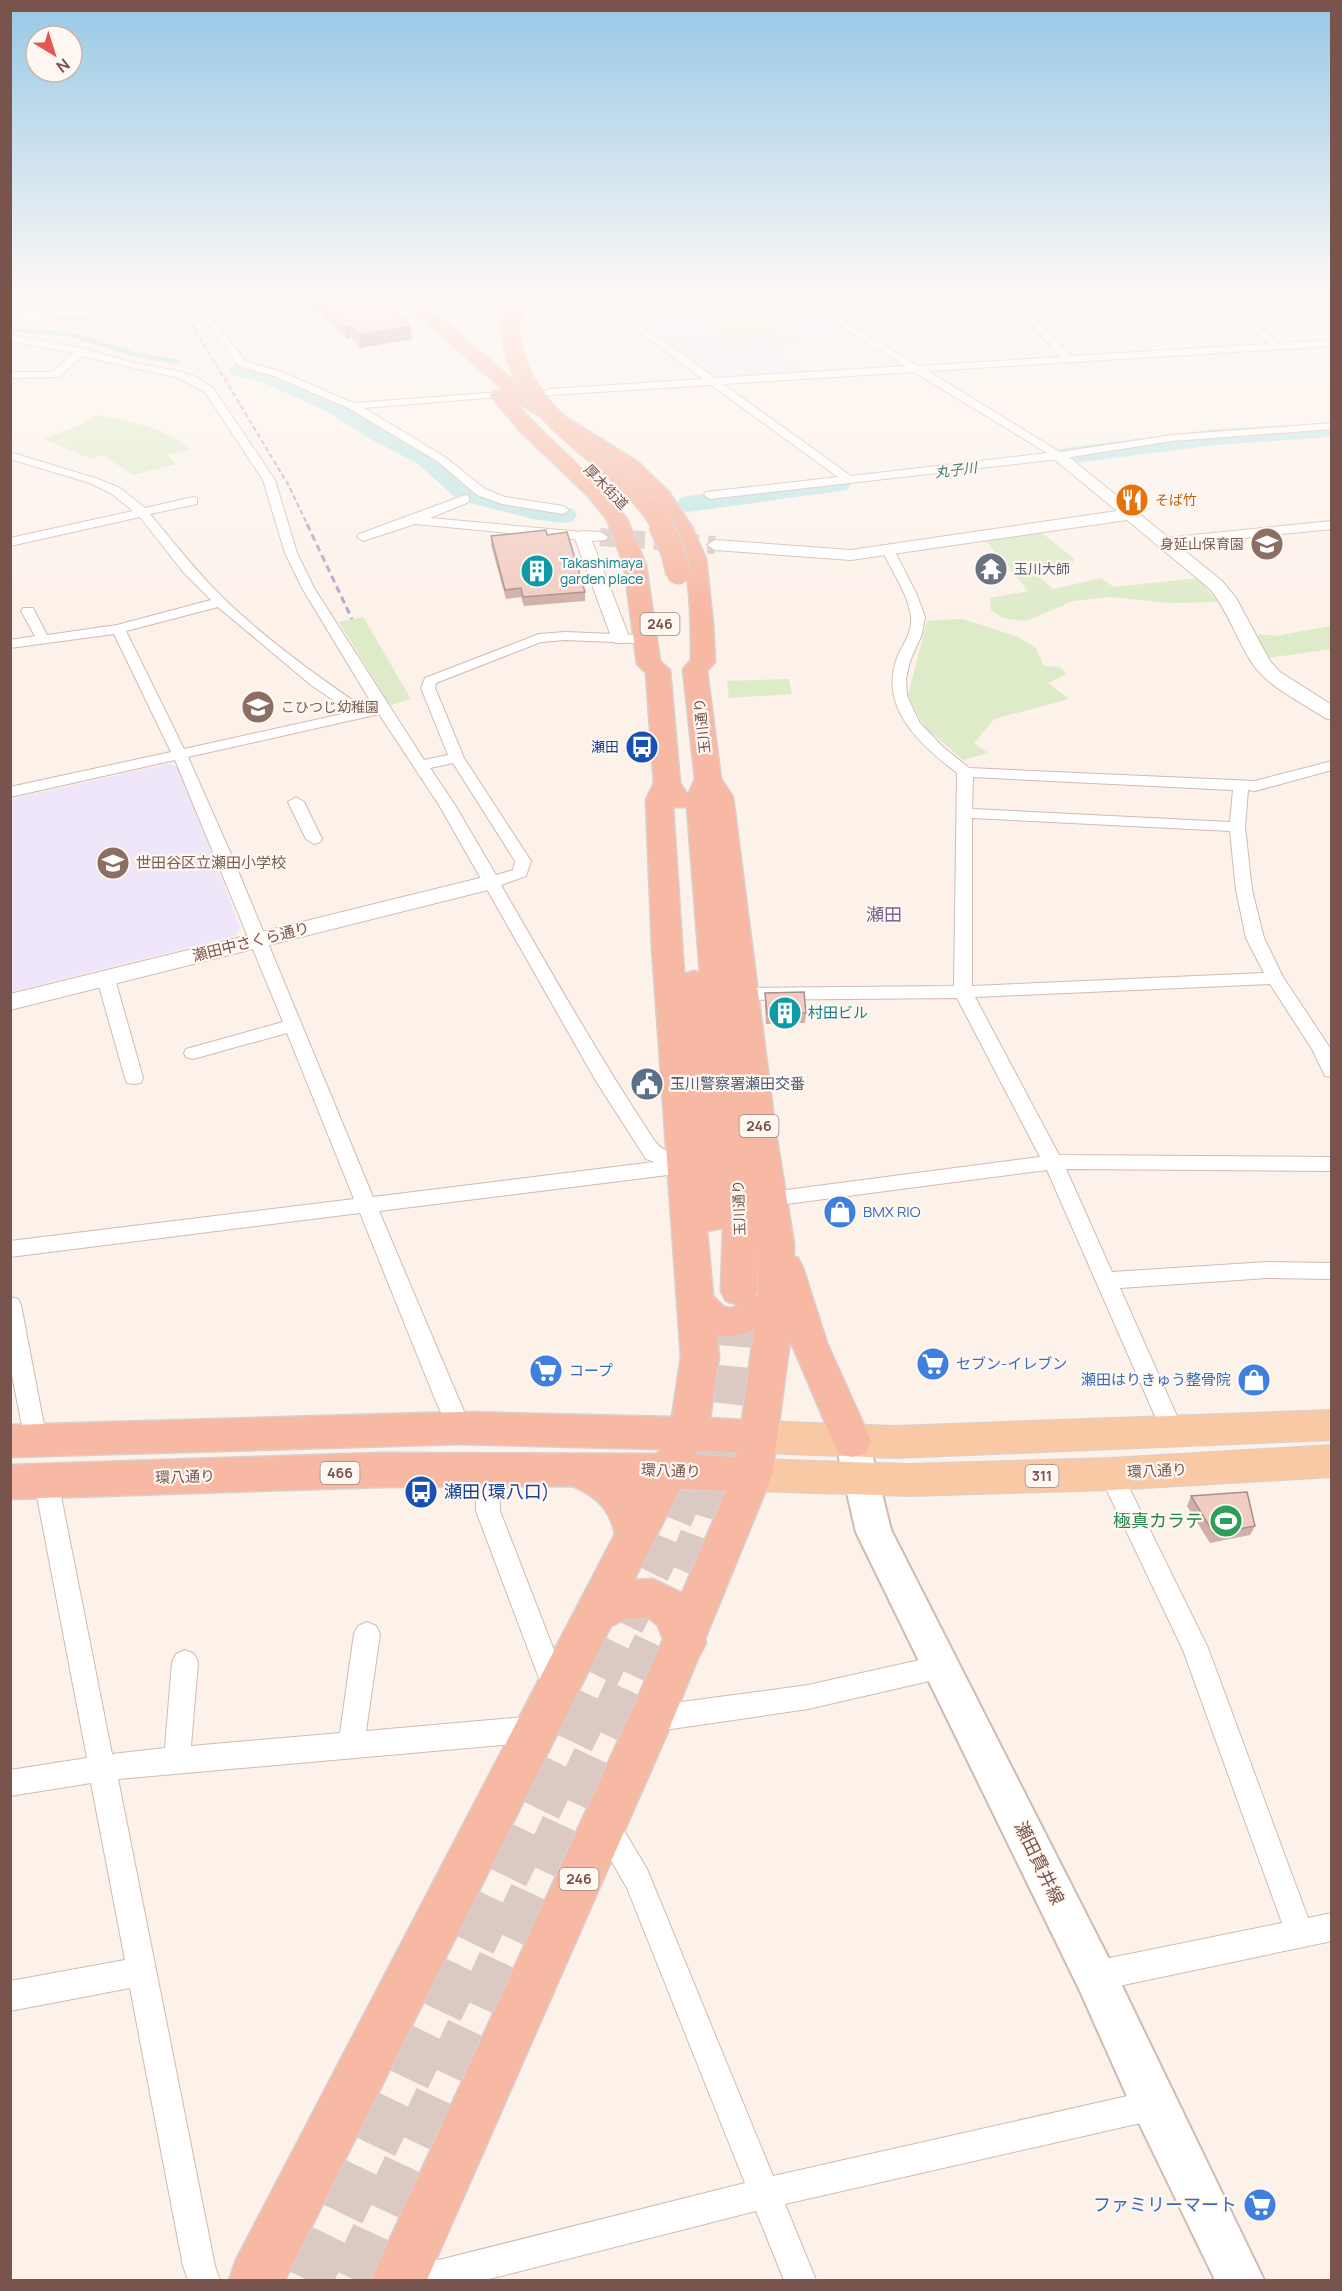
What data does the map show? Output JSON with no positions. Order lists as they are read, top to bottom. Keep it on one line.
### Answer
{"streets":{"highway":["厚木街道","246","玉川通り","環八通り","466"],"main road":["311","瀬田貫井線"],"street":["瀬田中さくら通り"]},"crossings":[["厚木街道","玉川通り"],["246","玉川通り"],["246","環八通り"],["環八通り","瀬田貫井線"]],"districts":["瀬田"],"water":["丸子川"],"places":{"restaurant":["そば竹"],"school or university":["身延山保育園","こひつじ幼稚園","世田谷区立瀬田小学校"],"temple":["玉川大師"],"building":["Takashimaya garden place","村田ビル"],"bus stop":["瀬田","瀬田(環八口)"],"public building":["玉川警察署瀬田交番"],"shop":["BMX RIO","瀬田はりきゅう整骨院"],"supermarket":["セブン-イレブン","コープ","ファミリーマート"],"sports":["極真カラテ"]},"north":"bottom right"}
